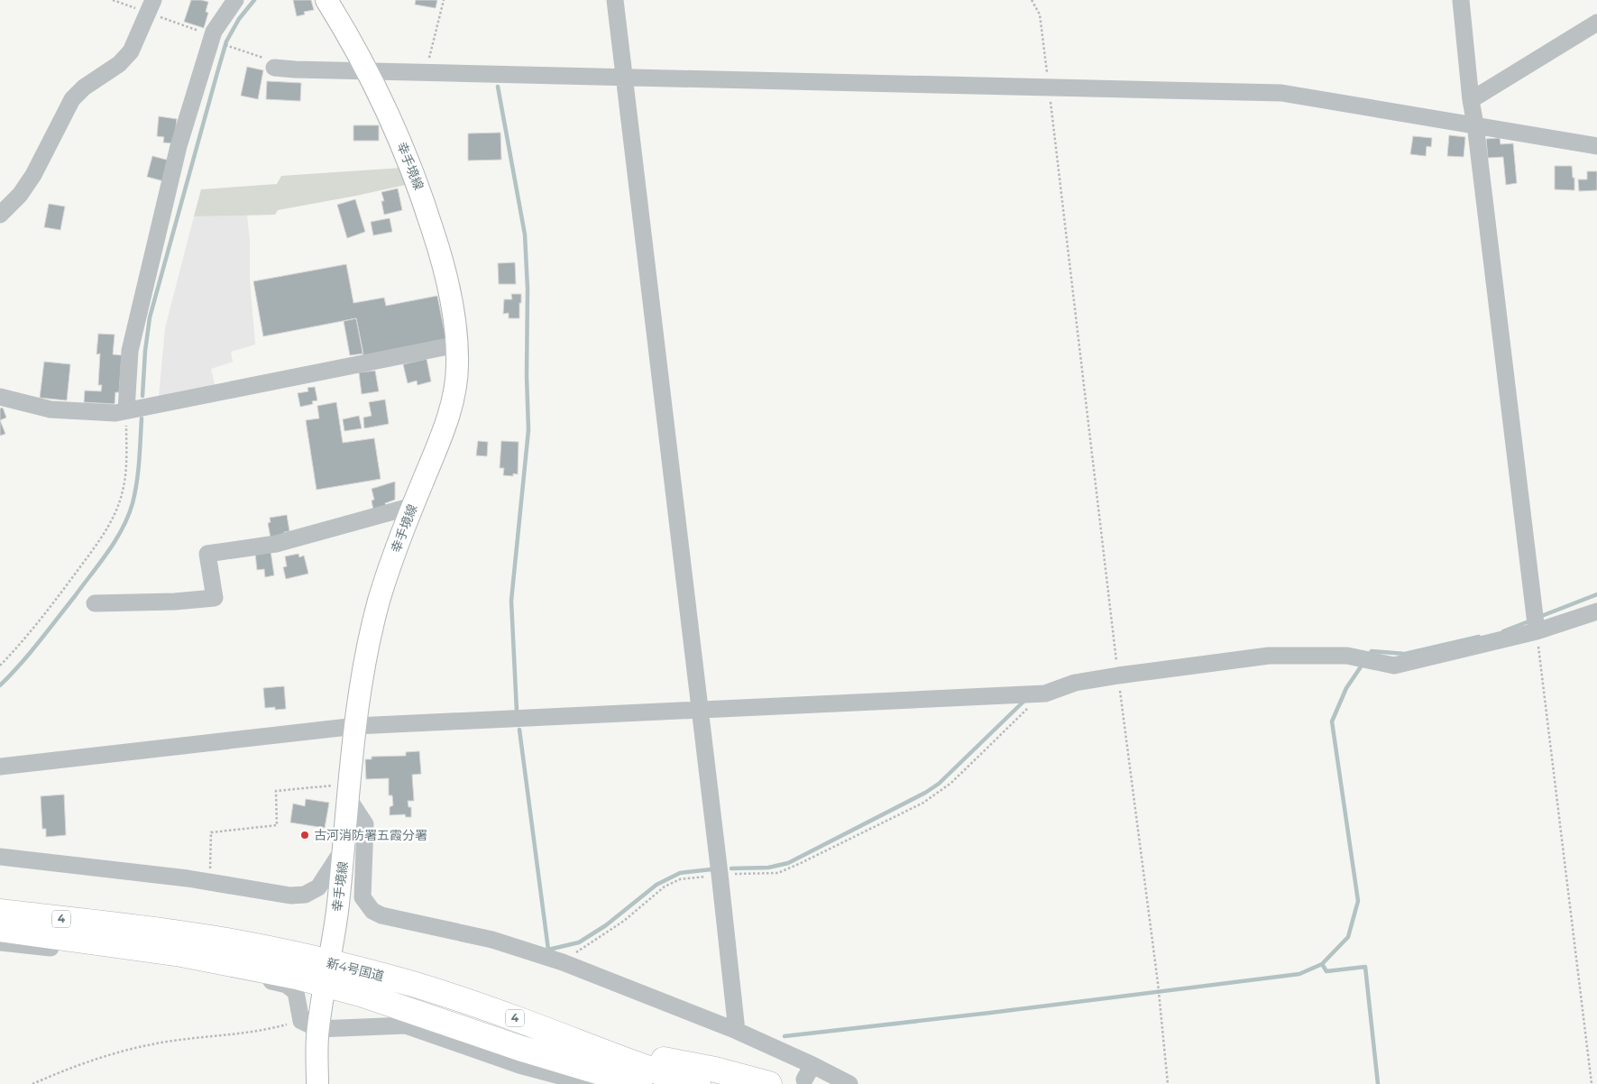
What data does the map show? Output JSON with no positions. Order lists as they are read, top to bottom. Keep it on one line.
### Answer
{"streets":{"highway":["4","新4号国道"],"main road":["幸手境線"]},"crossings":[["幸手境線","新4号国道"]],"places":["古河消防署五霞分署"]}
